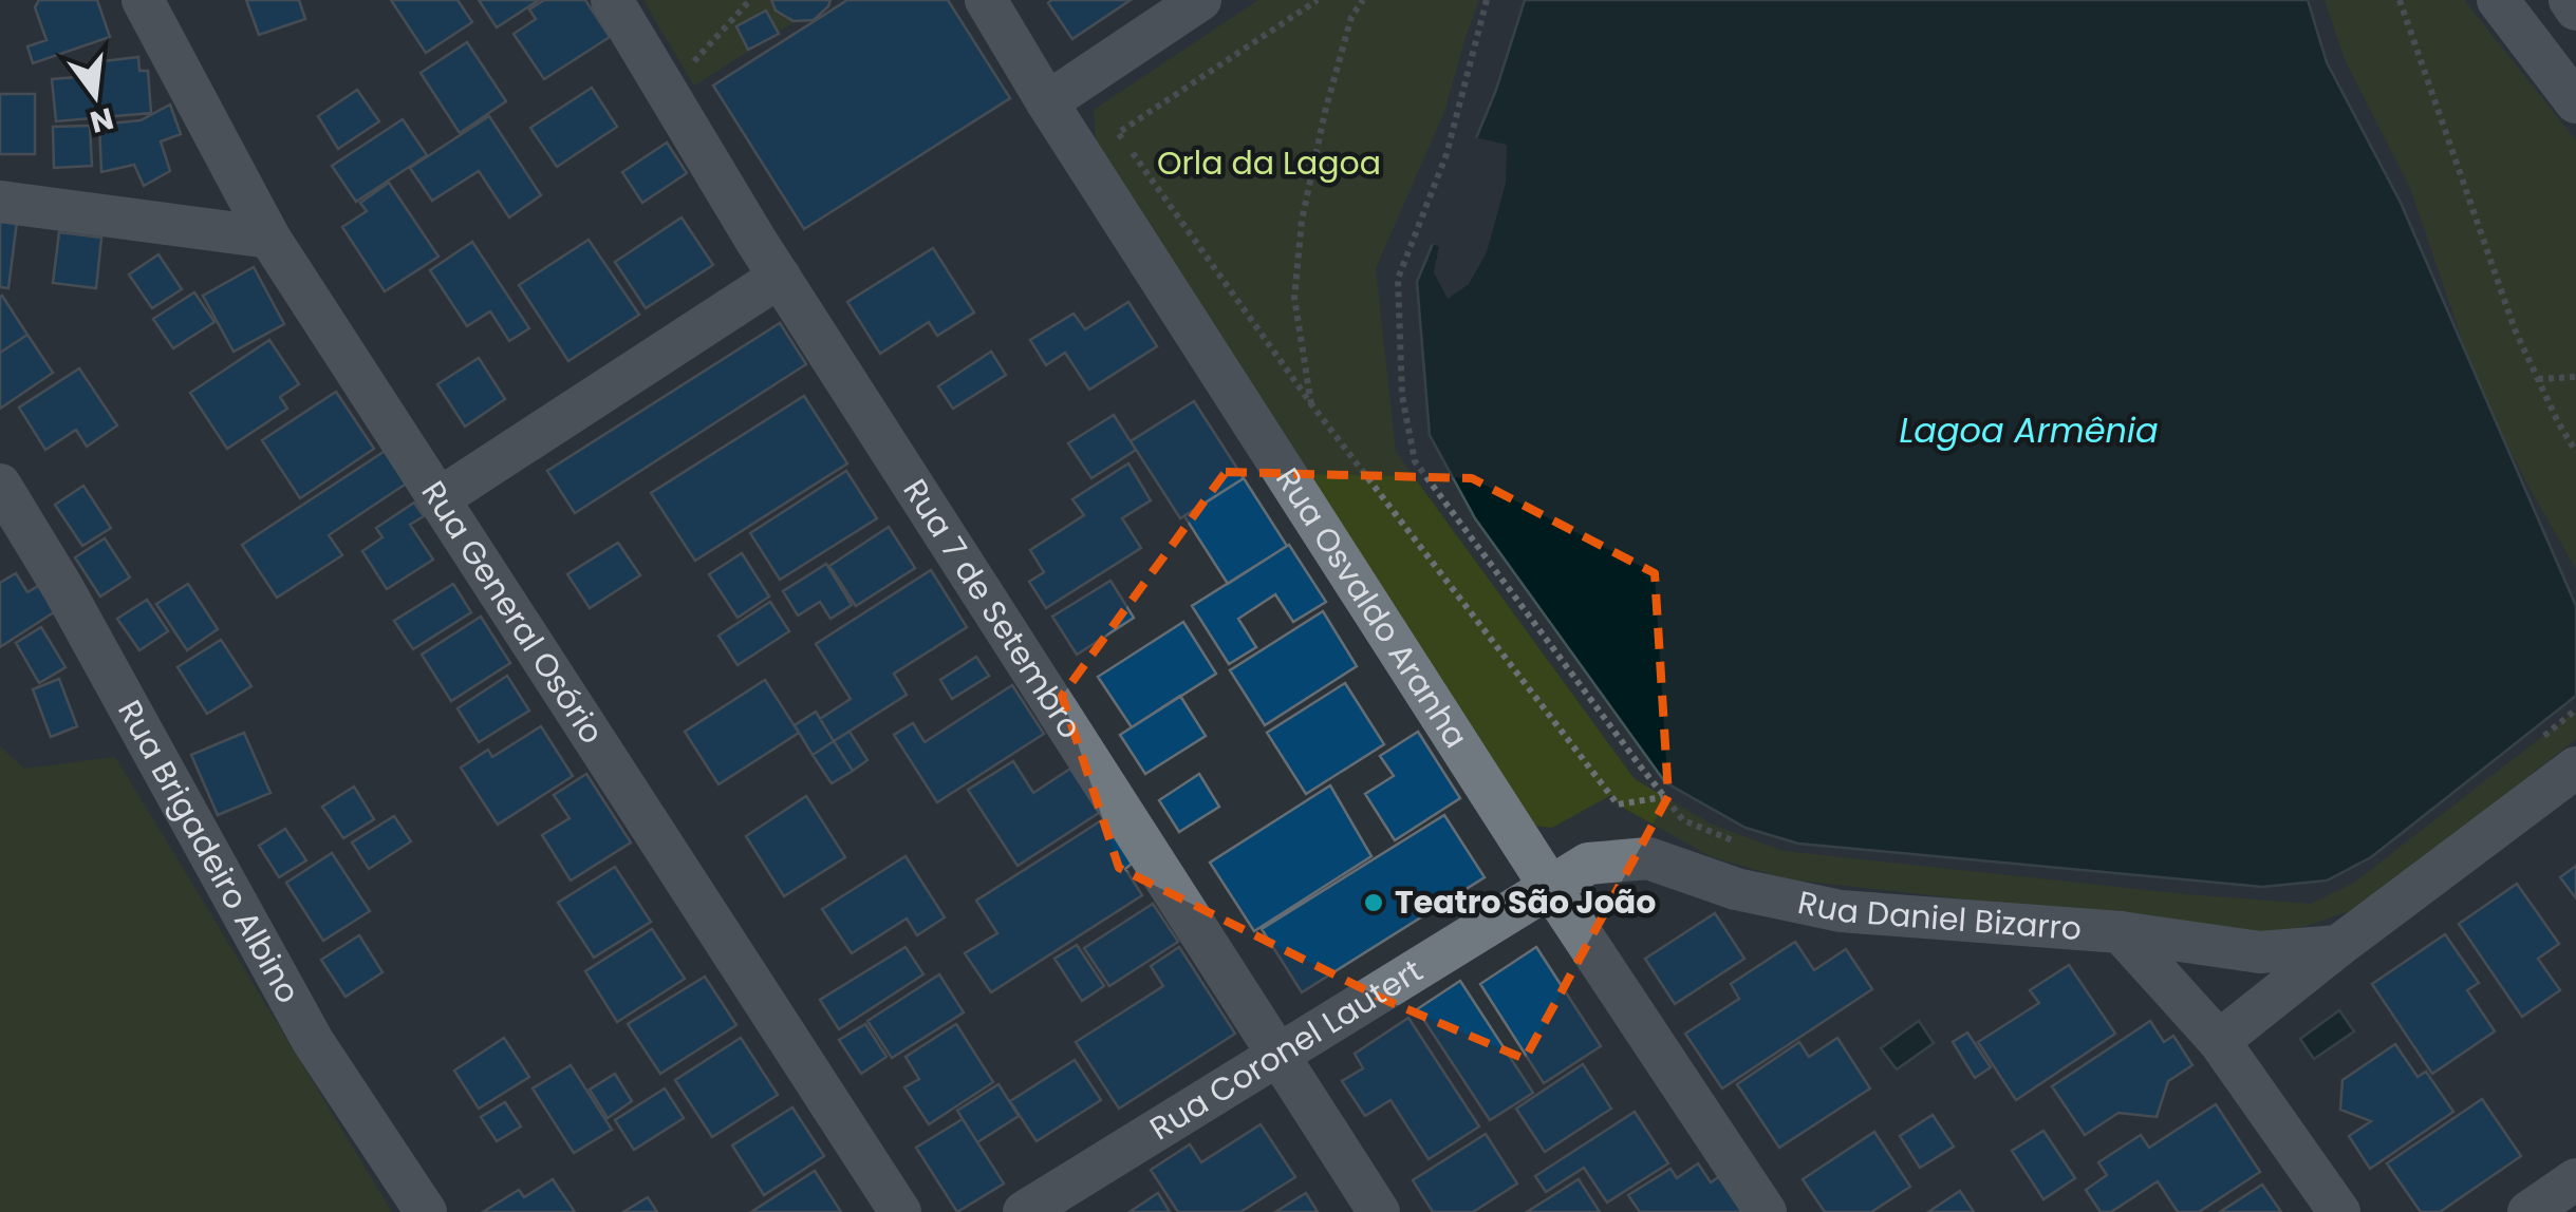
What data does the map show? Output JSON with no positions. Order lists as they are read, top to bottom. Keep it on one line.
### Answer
{"streets":{"street":["Rua 7 de Setembro","Rua Osvaldo Aranha","Rua General Osório","Rua Brigadeiro Albino","Rua Daniel Bizarro","Rua Coronel Lautert"]},"crossings":[["Rua 7 de Setembro","Rua Coronel Lautert"],["Rua Osvaldo Aranha","Rua Daniel Bizarro"],["Rua Osvaldo Aranha","Rua Coronel Lautert"],["Rua Daniel Bizarro","Rua Coronel Lautert"]],"water":["Lagoa Armênia"],"parks":["Orla da Lagoa"],"places":["Teatro São João"],"north":"bottom"}
